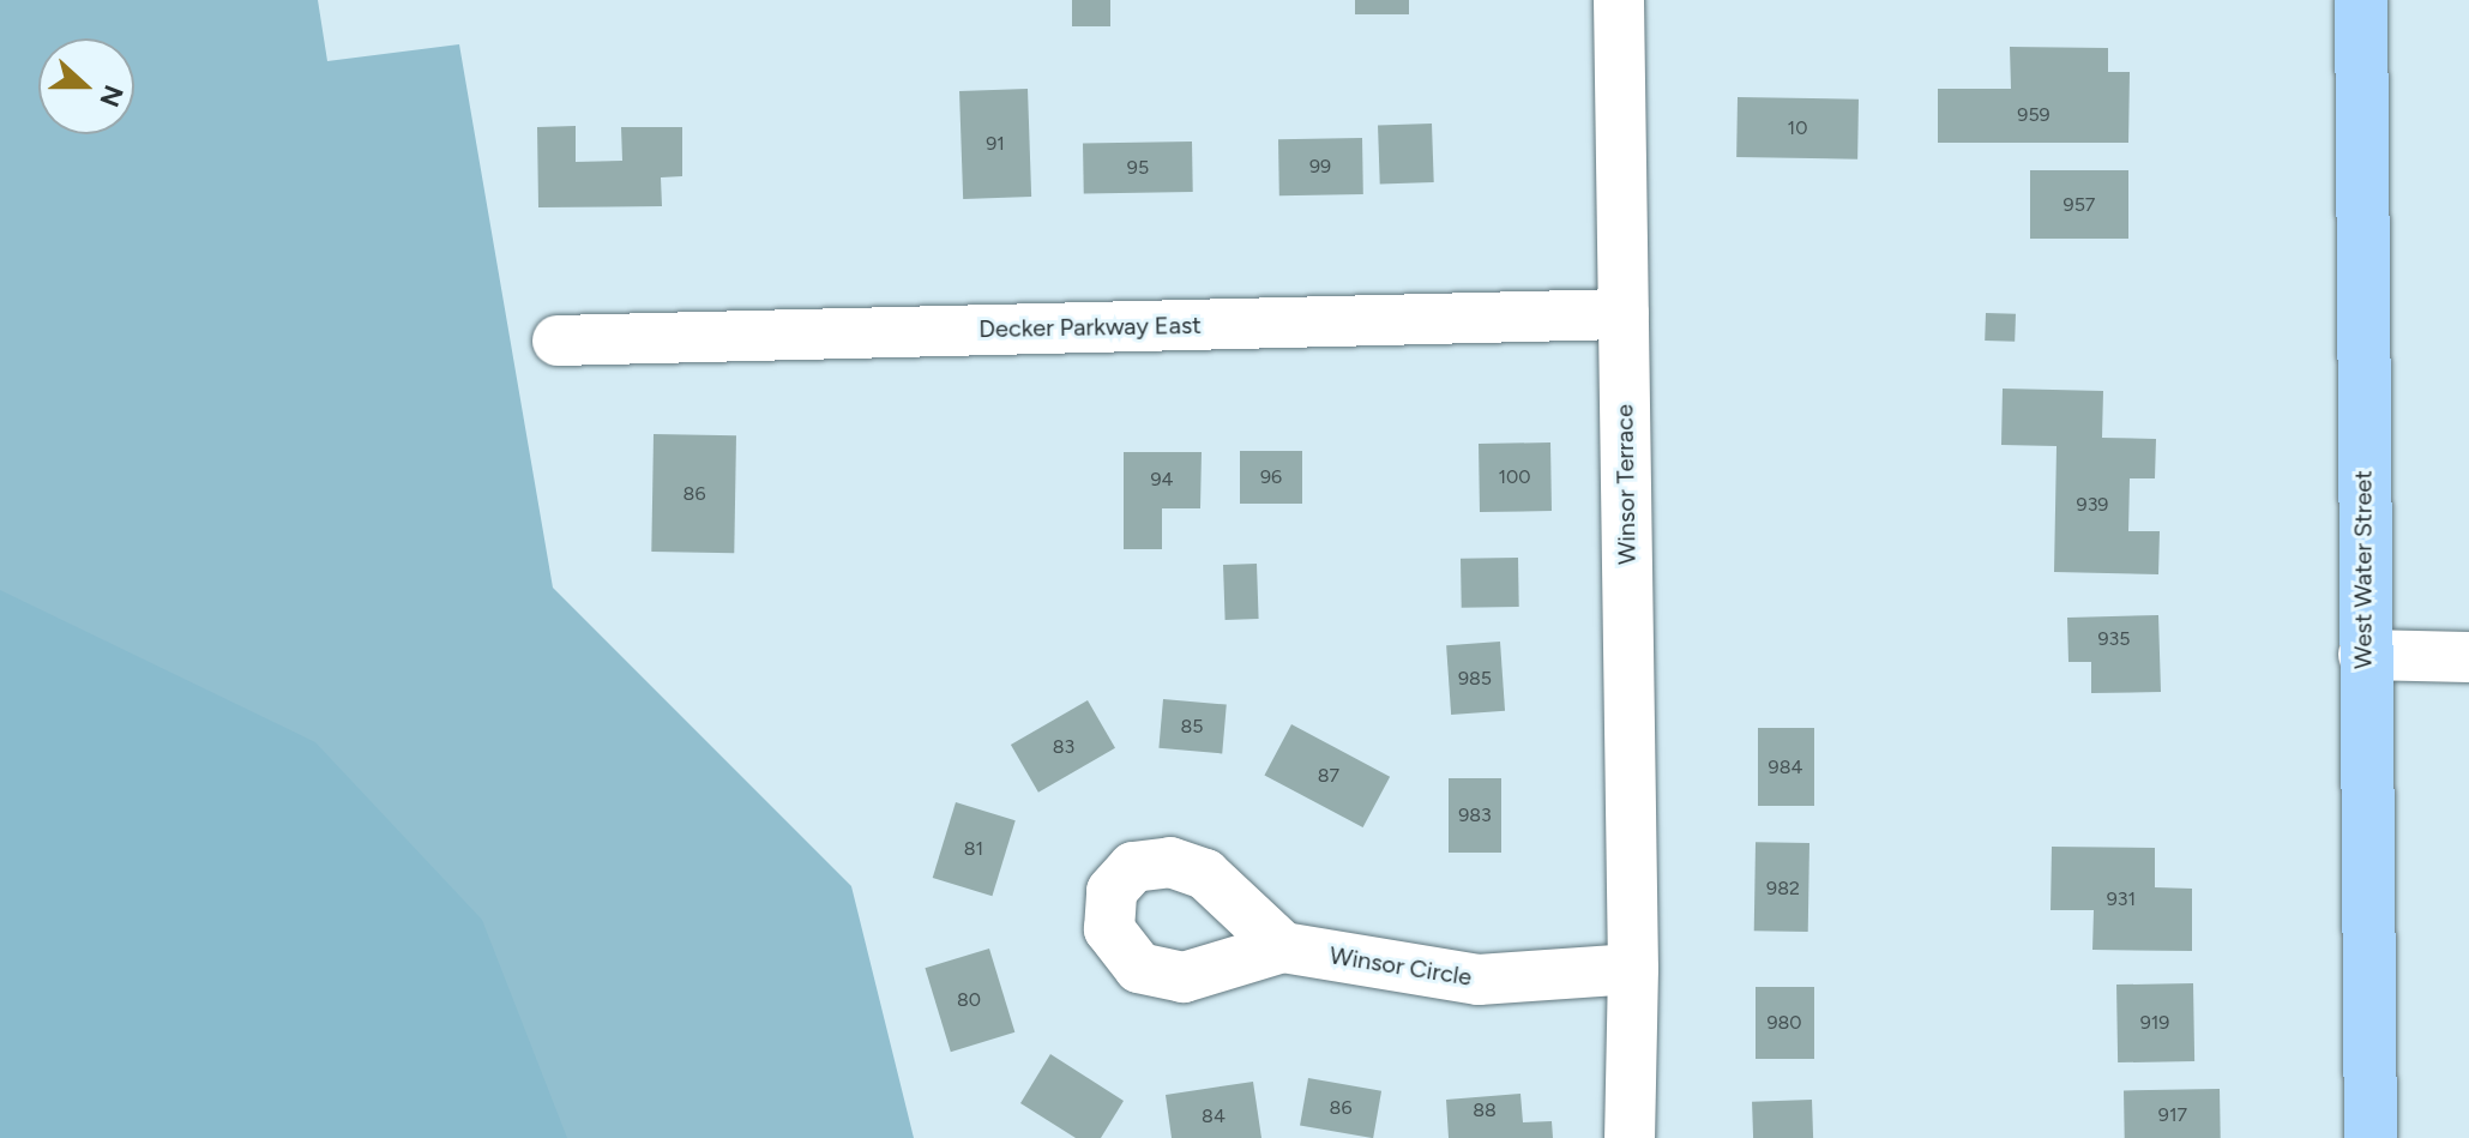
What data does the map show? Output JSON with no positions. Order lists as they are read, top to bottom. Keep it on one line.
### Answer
{"streets":{"main road":["West Water Street"],"street":["Decker Parkway East","Winsor Terrace","Winsor Circle"]},"crossings":[["Decker Parkway East","Winsor Terrace"],["Winsor Terrace","Winsor Circle"]],"house_numbers":["959","10","91","99","95","957","96","100","94","86","939","935","985","85","83","984","87","983","81","982","931","80","980","919","86","88","917","84"],"north":"right"}
